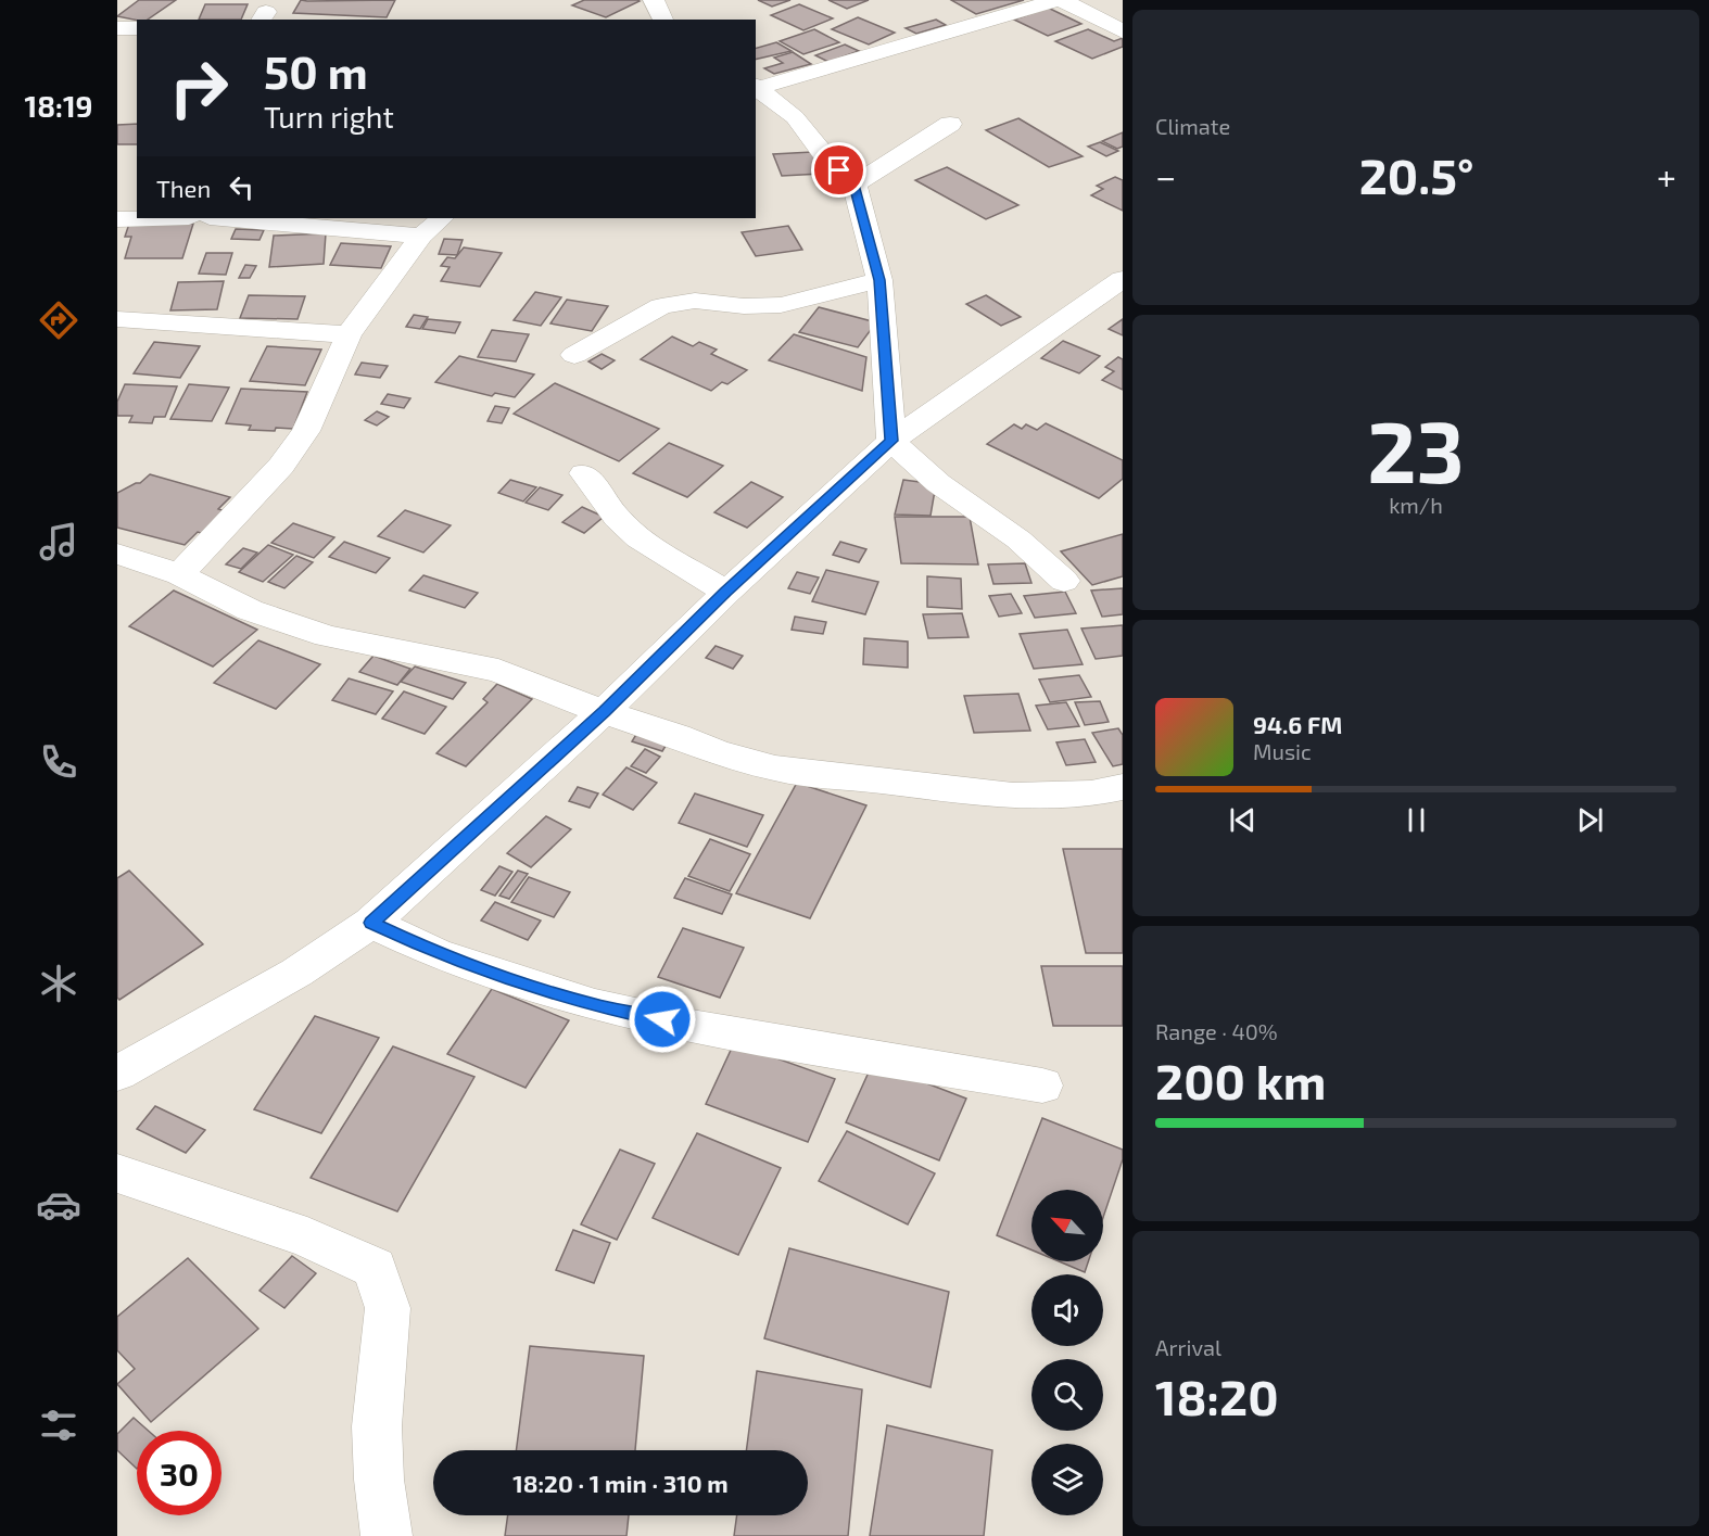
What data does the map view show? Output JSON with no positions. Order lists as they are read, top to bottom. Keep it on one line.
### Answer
{"north":"top left","page":{"tabs":"18:19","tile":["Climate",["23","km/h"],["Range · 40%","200 km"],["Arrival","18:20"]],"turn":["50 m","Turn right"],"heat":["−","20.5°","+"],"then":"Then","song":["94.6 FM","Music"],"limit":"30","trip":"18:20 · 1 min · 310 m"}}
